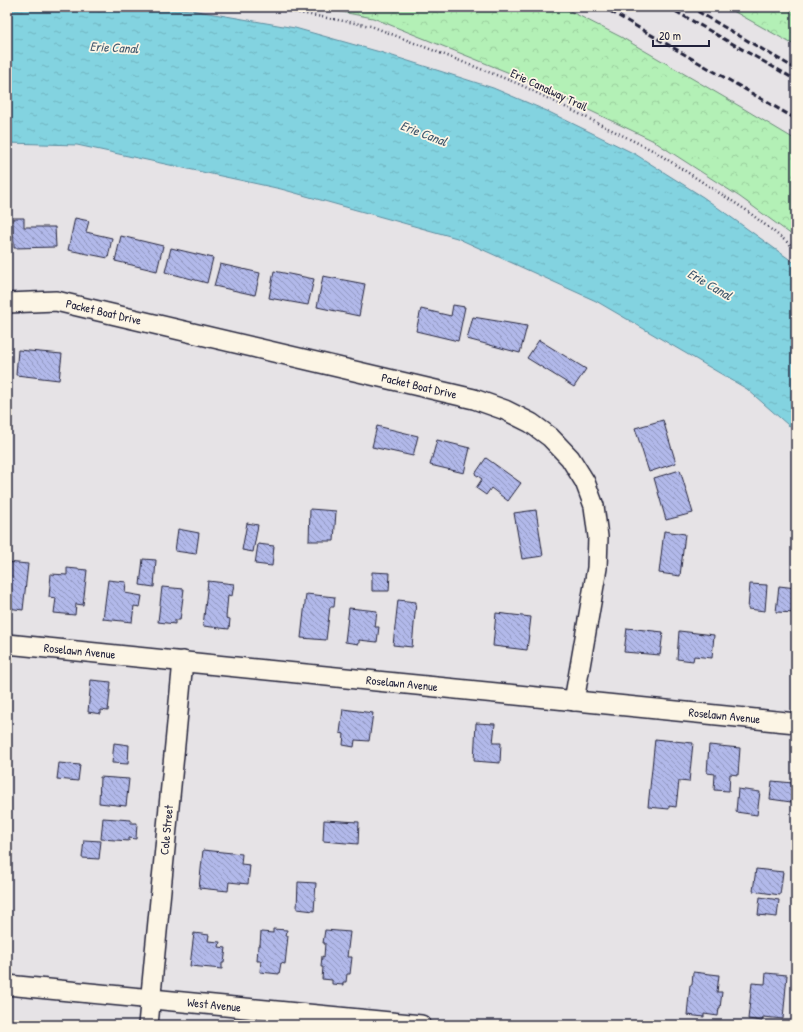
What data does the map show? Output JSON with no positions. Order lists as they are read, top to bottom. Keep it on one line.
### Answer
{"streets":{"street":["Packet Boat Drive","Roselawn Avenue","Cole Street","West Avenue"],"path":["Erie Canalway Trail"]},"crossings":[["Packet Boat Drive","Roselawn Avenue"],["Roselawn Avenue","Cole Street"],["Cole Street","West Avenue"]],"water":["Erie Canal"],"scale_bar":"20 m"}
